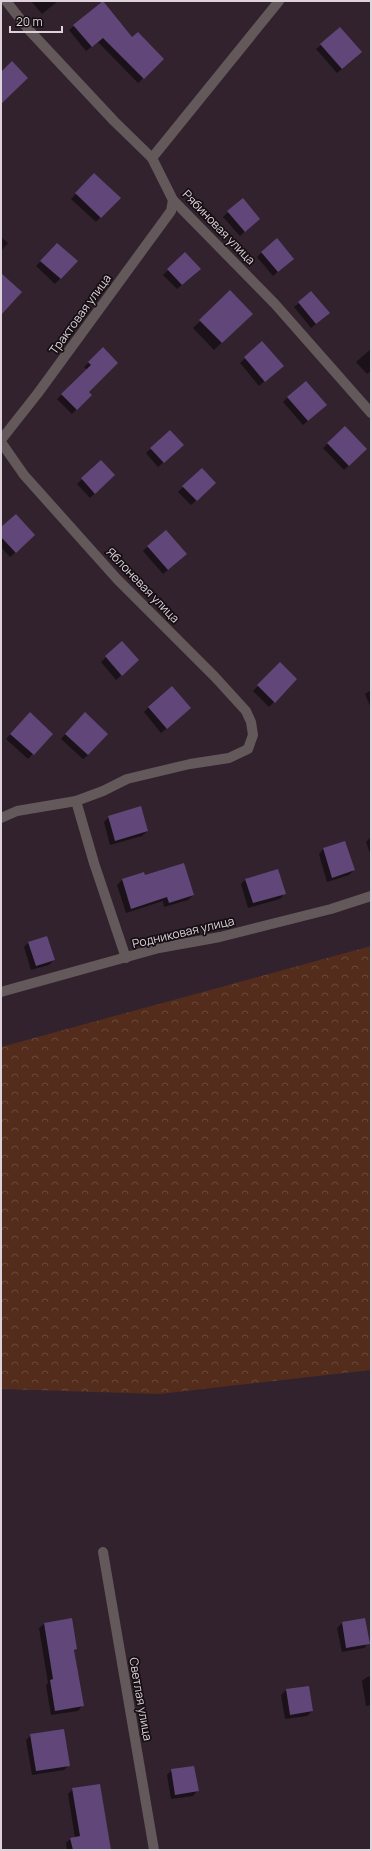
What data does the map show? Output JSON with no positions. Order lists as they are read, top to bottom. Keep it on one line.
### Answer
{"streets":{"street":["Рябиновая улица","Трактовая улица","Яблоневая улица","Родниковая улица","Светлая улица"]},"crossings":[["Рябиновая улица","Трактовая улица"],["Трактовая улица","Яблоневая улица"]],"scale_bar":"20 m"}
